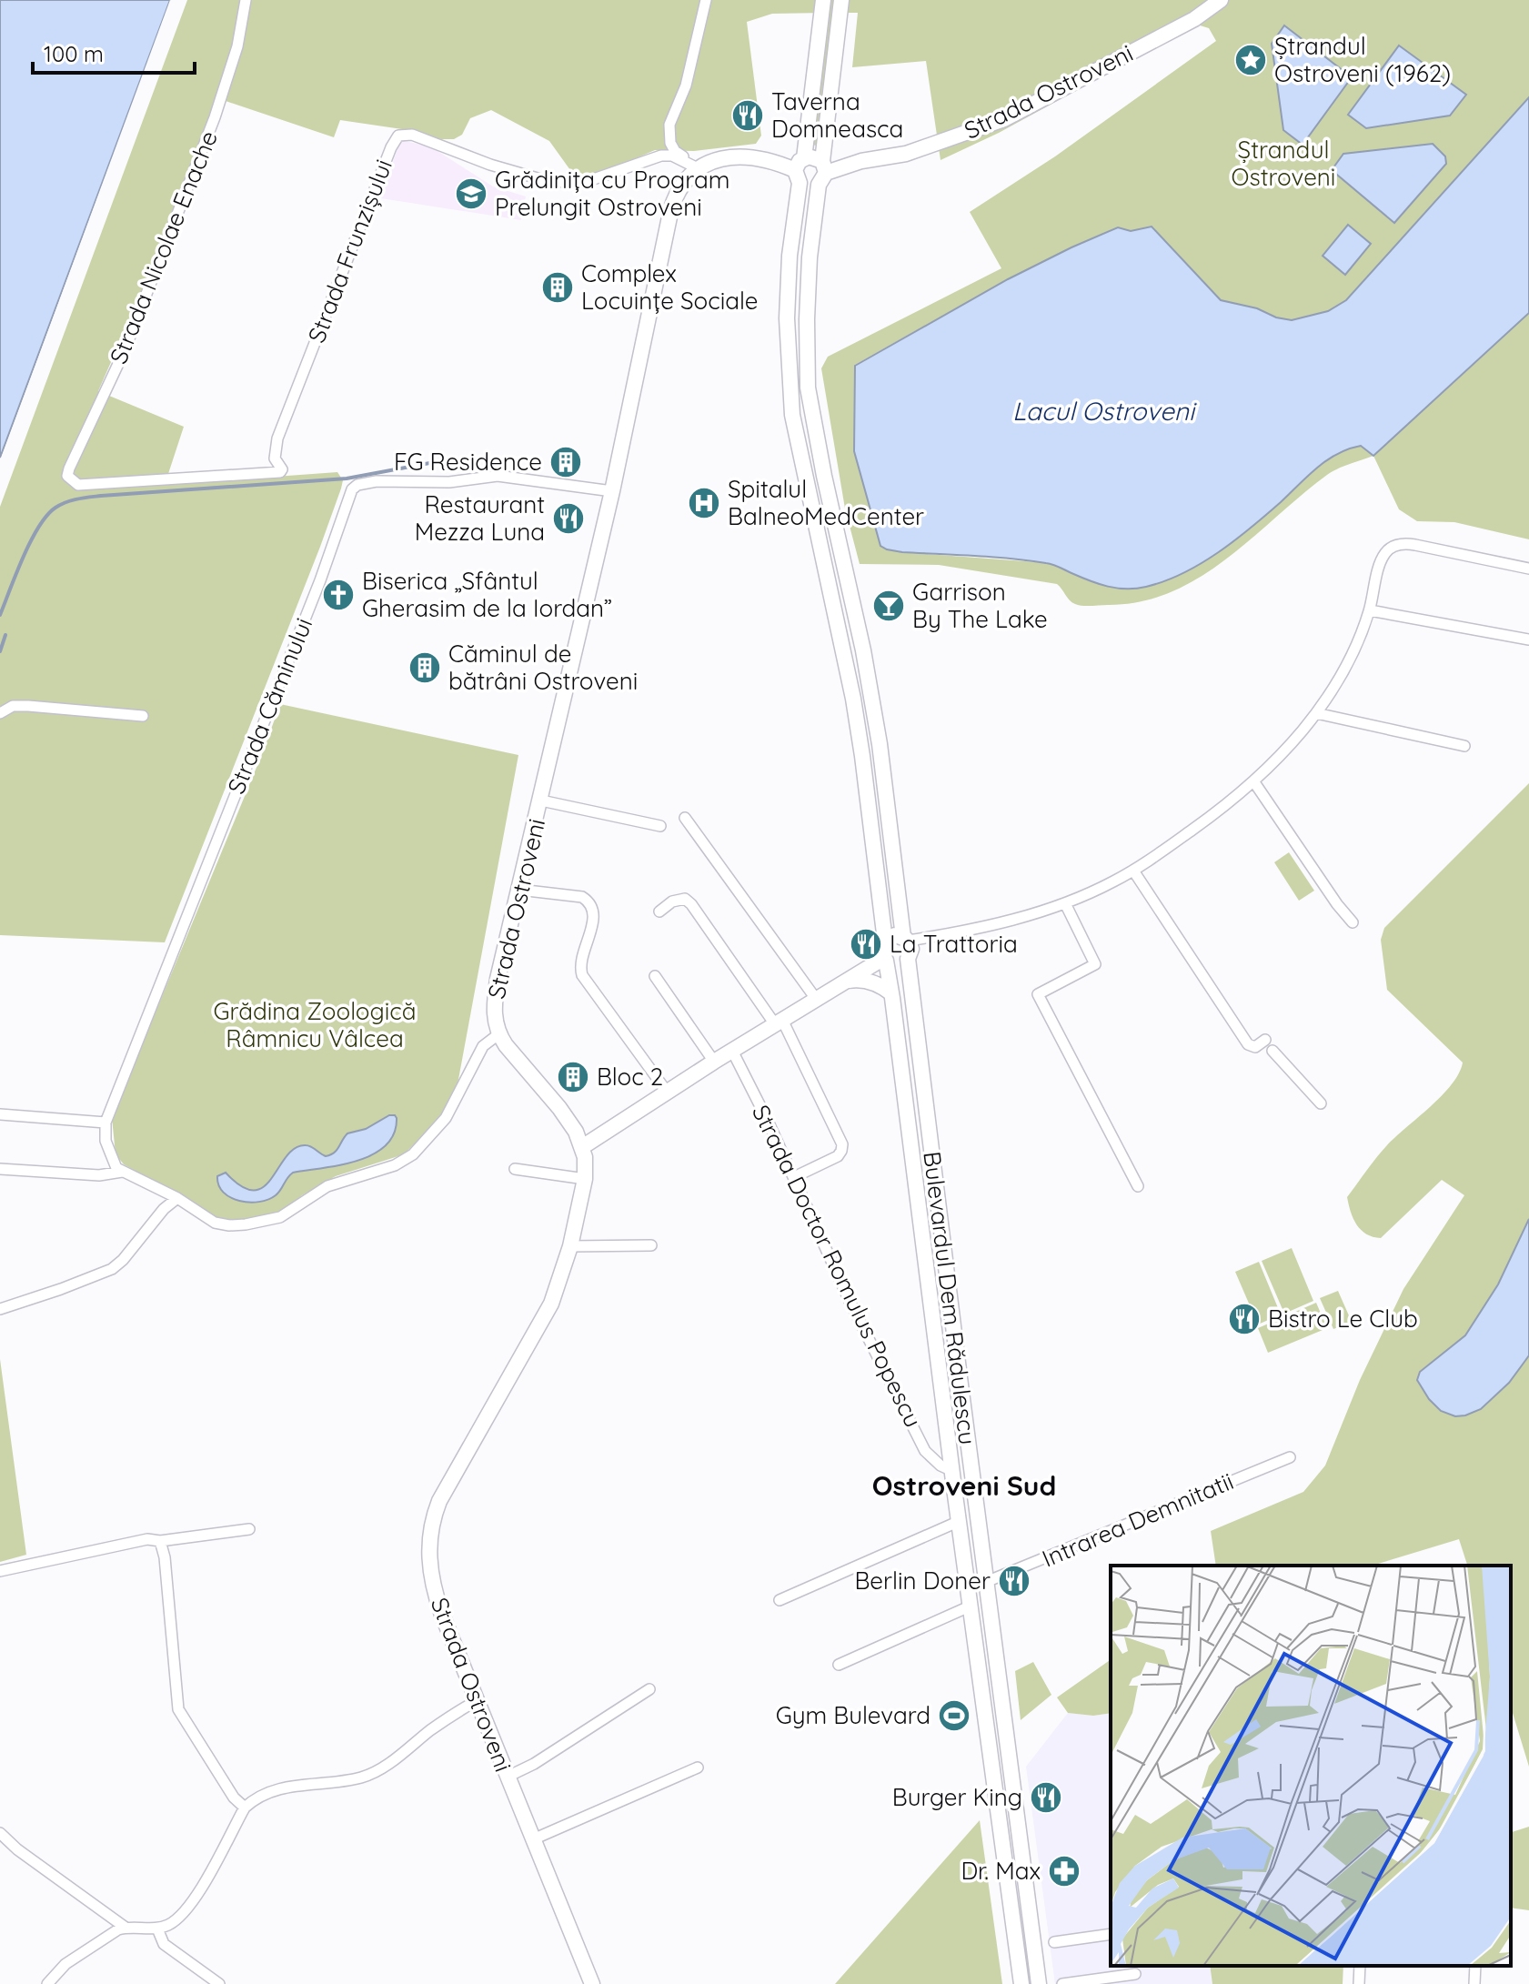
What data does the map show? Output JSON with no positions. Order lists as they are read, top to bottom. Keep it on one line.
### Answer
{"streets":{"main road":["Strada Ostroveni","Bulevardul Dem Rădulescu"],"street":["Strada Nicolae Enache","Strada Frunzișului","Strada Căminului","Strada Doctor Romulus Popescu","Intrarea Demnitatii"]},"crossings":[["Strada Ostroveni","Strada Frunzișului"],["Strada Ostroveni","Strada Căminului"],["Strada Ostroveni","Bulevardul Dem Rădulescu"],["Strada Nicolae Enache","Strada Frunzișului"],["Strada Doctor Romulus Popescu","Bulevardul Dem Rădulescu"],["Bulevardul Dem Rădulescu","Intrarea Demnitatii"]],"districts":["Ostroveni Sud"],"water":["Lacul Ostroveni"],"parks":["Ștrandul Ostroveni","Grădina Zoologică Râmnicu Vâlcea"],"places":{"place":["Ștrandul Ostroveni (1962)"],"restaurant":["Taverna Domneasca","Restaurant Mezza Luna","La Trattoria","Bistro Le Club","Berlin Doner","Burger King"],"school or university":["Grădinița cu Program Prelungit Ostroveni"],"building":["Complex Locuințe Sociale","FG Residence","Căminul de bătrâni Ostroveni","Bloc 2"],"hospital":["Spitalul BalneoMedCenter"],"church":["Biserica „Sfântul Gherasim de la Iordan”"],"bar":["Garrison By The Lake"],"sports":["Gym Bulevard"],"pharmacy":["Dr. Max"]},"scale_bar":"100 m"}
